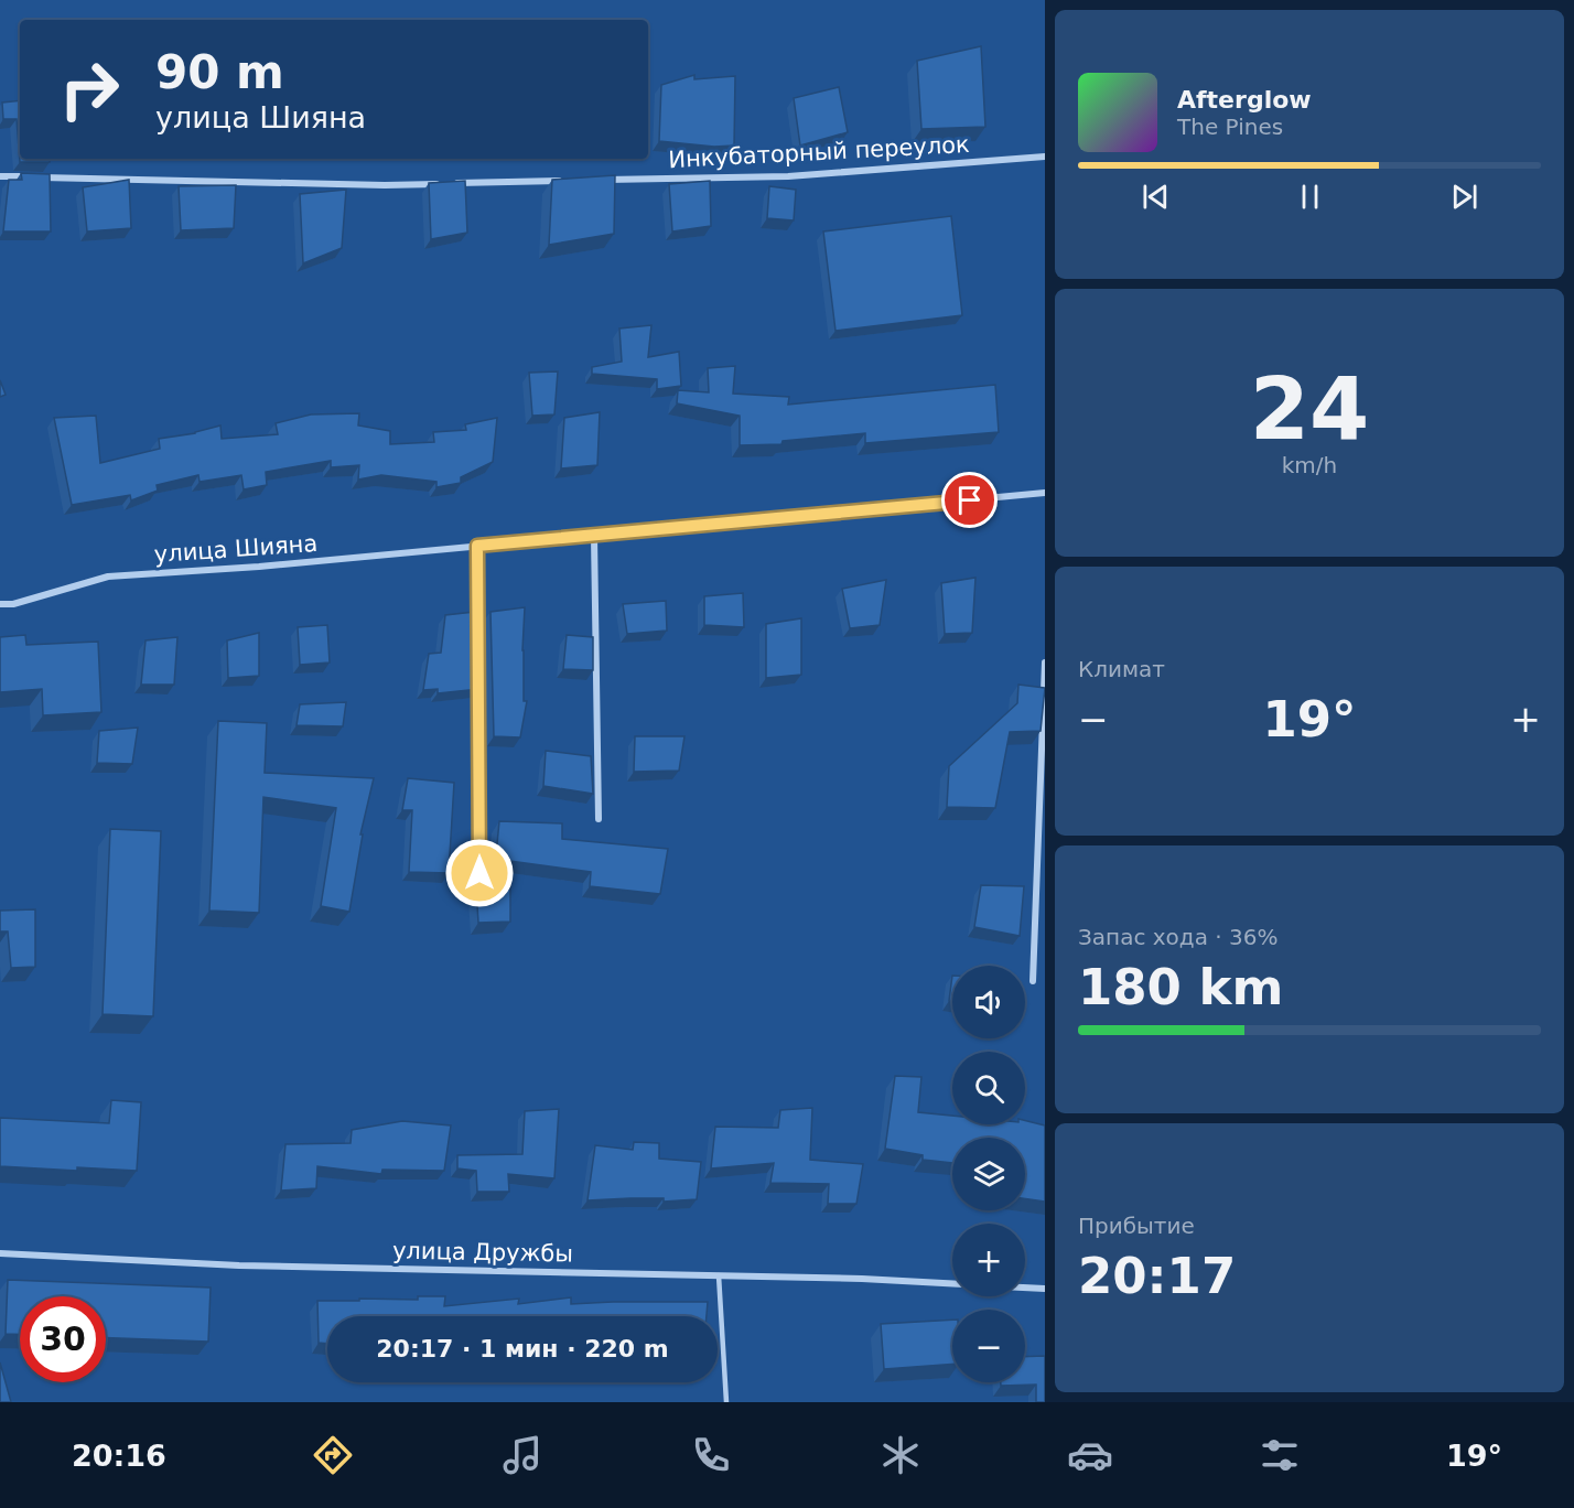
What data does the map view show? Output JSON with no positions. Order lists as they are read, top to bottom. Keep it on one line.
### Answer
{"streets":{"street":["Инкубаторный переулок","улица Шияна","улица Дружбы"]},"page":{"turn":["90 m","улица Шияна"],"song":["Afterglow","The Pines"],"tile":[["24","km/h"],"Климат",["Запас хода · 36%","180 km"],["Прибытие","20:17"]],"heat":["−","19°","+"],"map_buttons":["+","−"],"limit":"30","trip":"20:17 · 1 мин · 220 m","tabs":["20:16","19°"]}}
